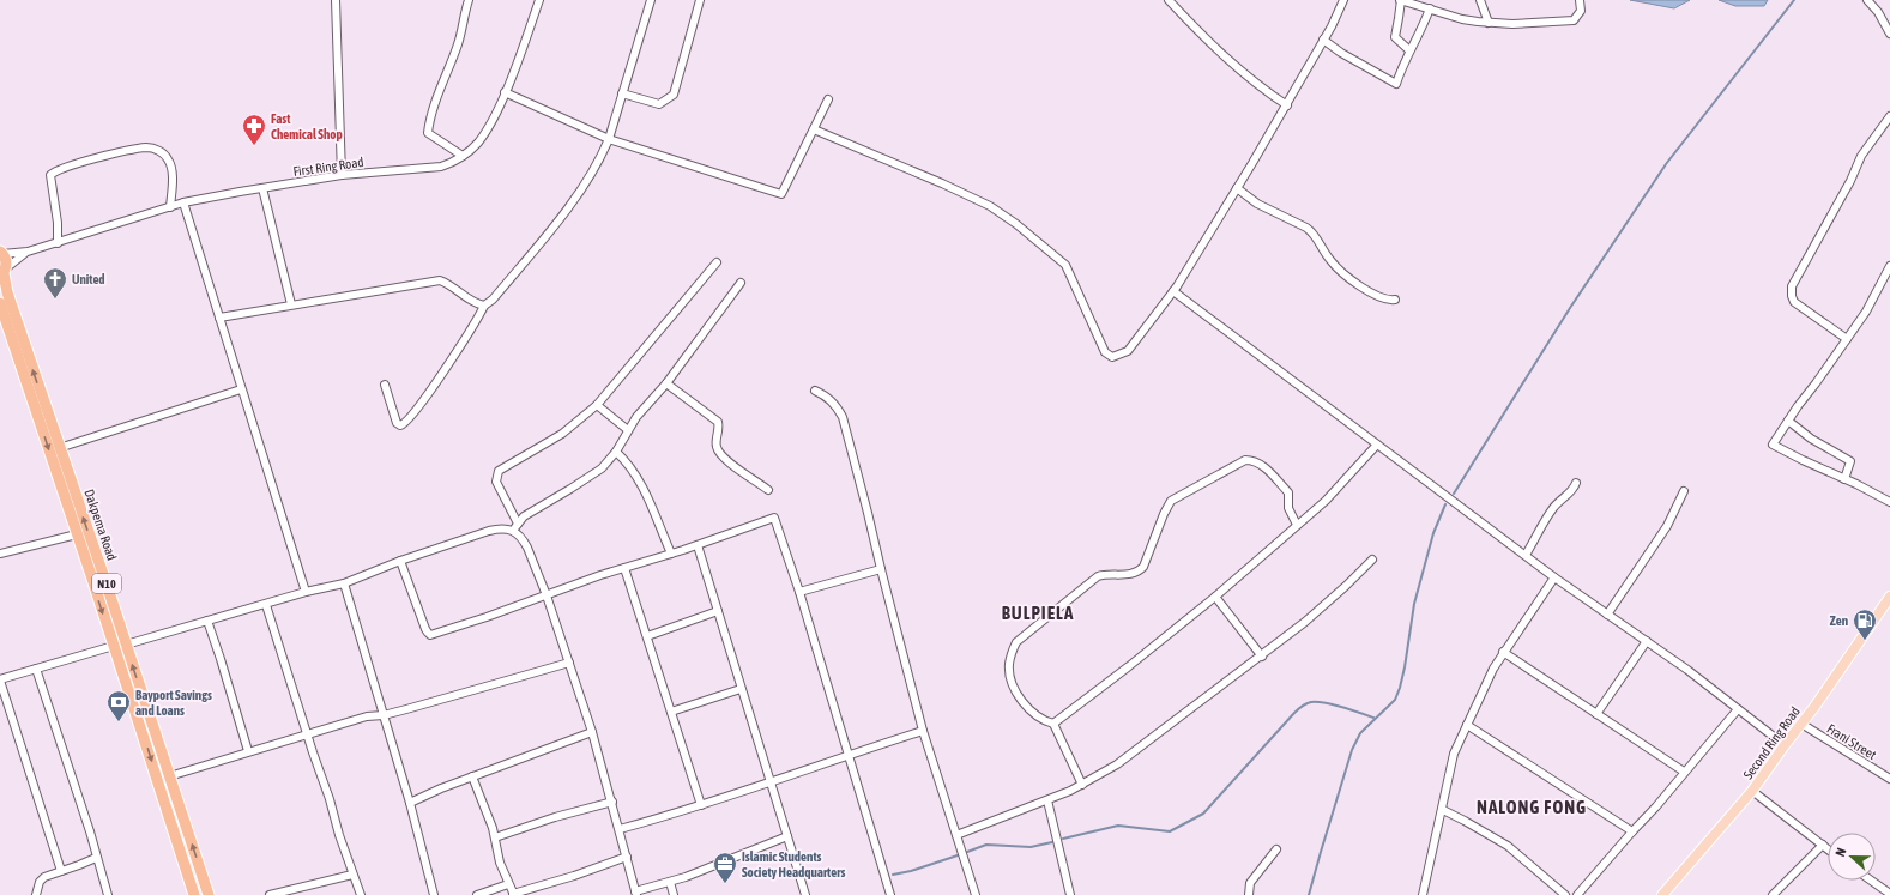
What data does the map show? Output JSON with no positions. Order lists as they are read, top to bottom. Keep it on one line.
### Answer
{"streets":{"highway":["Dakpema Road","N10"],"main road":["Second Ring Road"],"street":["First Ring Road","Frani Street"]},"crossings":[["First Ring Road","Dakpema Road"],["First Ring Road","N10"],["Dakpema Road","N10"],["Frani Street","Second Ring Road"]],"districts":["BULPIELA","NALONG FONG"],"places":{"pharmacy":["Fast Chemical Shop"],"church":["United"],"fuel station":["Zen"],"bank":["Bayport Savings and Loans"],"office":["Islamic Students Society Headquarters"]},"north":"left"}
